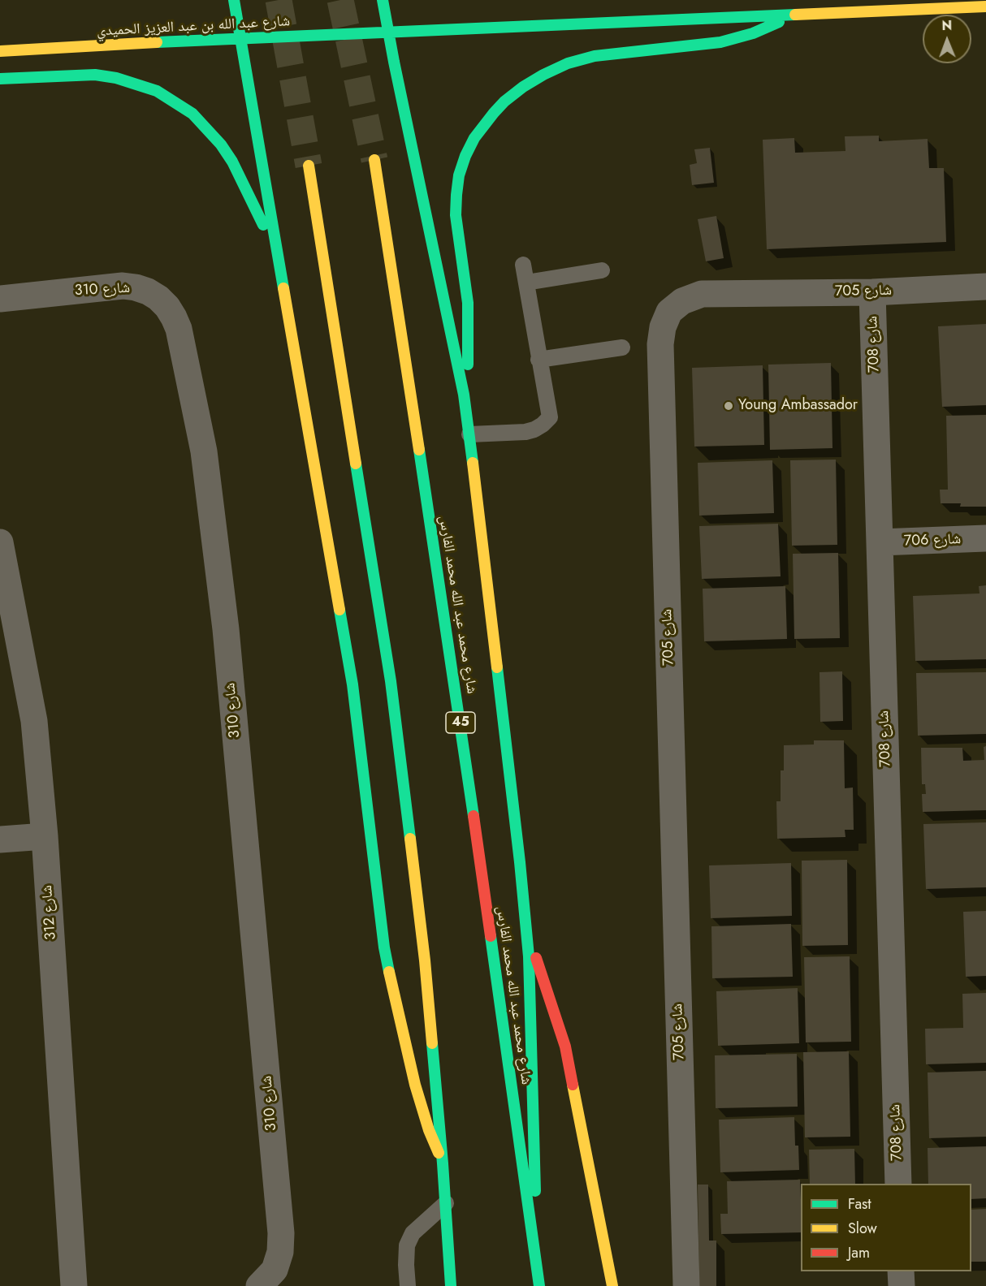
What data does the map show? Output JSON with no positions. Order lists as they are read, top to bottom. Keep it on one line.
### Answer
{"streets":{"street":["شارع عبد الله بن عبد العزيز الحميدي","شارع 310","شارع 705","شارع 708","شارع 706","شارع محمد عبد الله محمد الفارس","45","شارع 312"]},"crossings":[["شارع 705","شارع 708"],["شارع 708","شارع 706"]],"places":["Young Ambassador"],"legend":["Fast","Slow","Jam"],"north":"top"}
